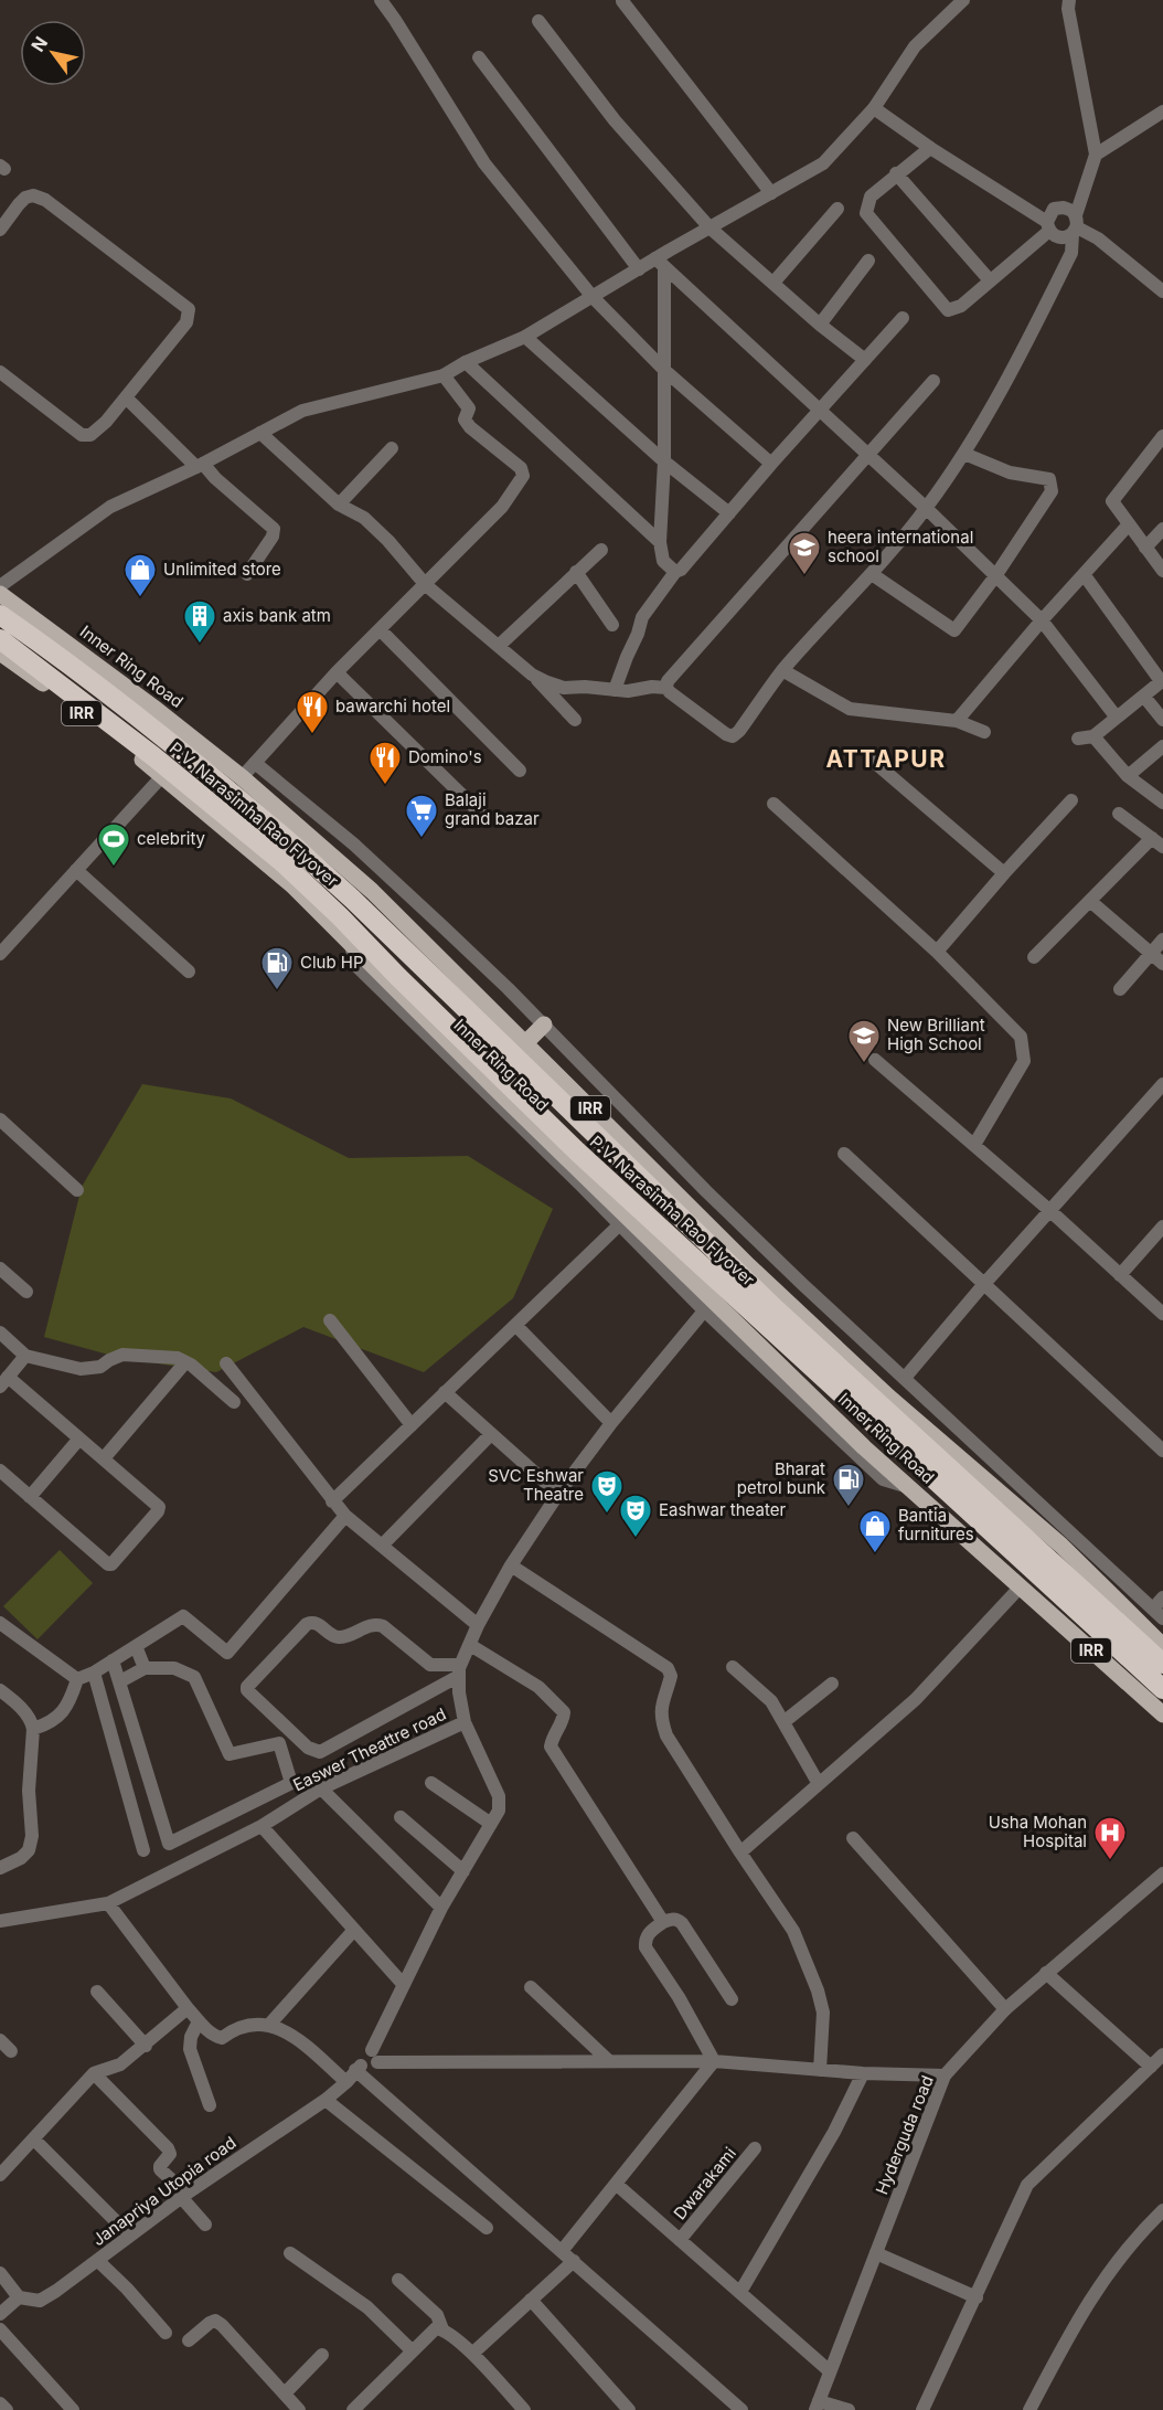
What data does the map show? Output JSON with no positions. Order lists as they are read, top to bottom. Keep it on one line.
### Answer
{"streets":{"highway":["P.V. Narasimha Rao Flyover"],"main road":["Inner Ring Road","IRR"],"street":["Easwer Theattre road","Hyderguda road","Dwarakami","Janapriya Utopia road"]},"districts":["ATTAPUR"],"places":{"school or university":["heera international school","New Brilliant High School"],"shop":["Unlimited store","Bantia furnitures"],"building":["axis bank atm"],"restaurant":["bawarchi hotel","Domino's"],"supermarket":["Balaji grand bazar"],"sports":["celebrity"],"fuel station":["Club HP","Bharat petrol bunk"],"theatre":["SVC Eshwar Theatre","Eashwar theater"],"hospital":["Usha Mohan Hospital"]},"north":"top left"}
